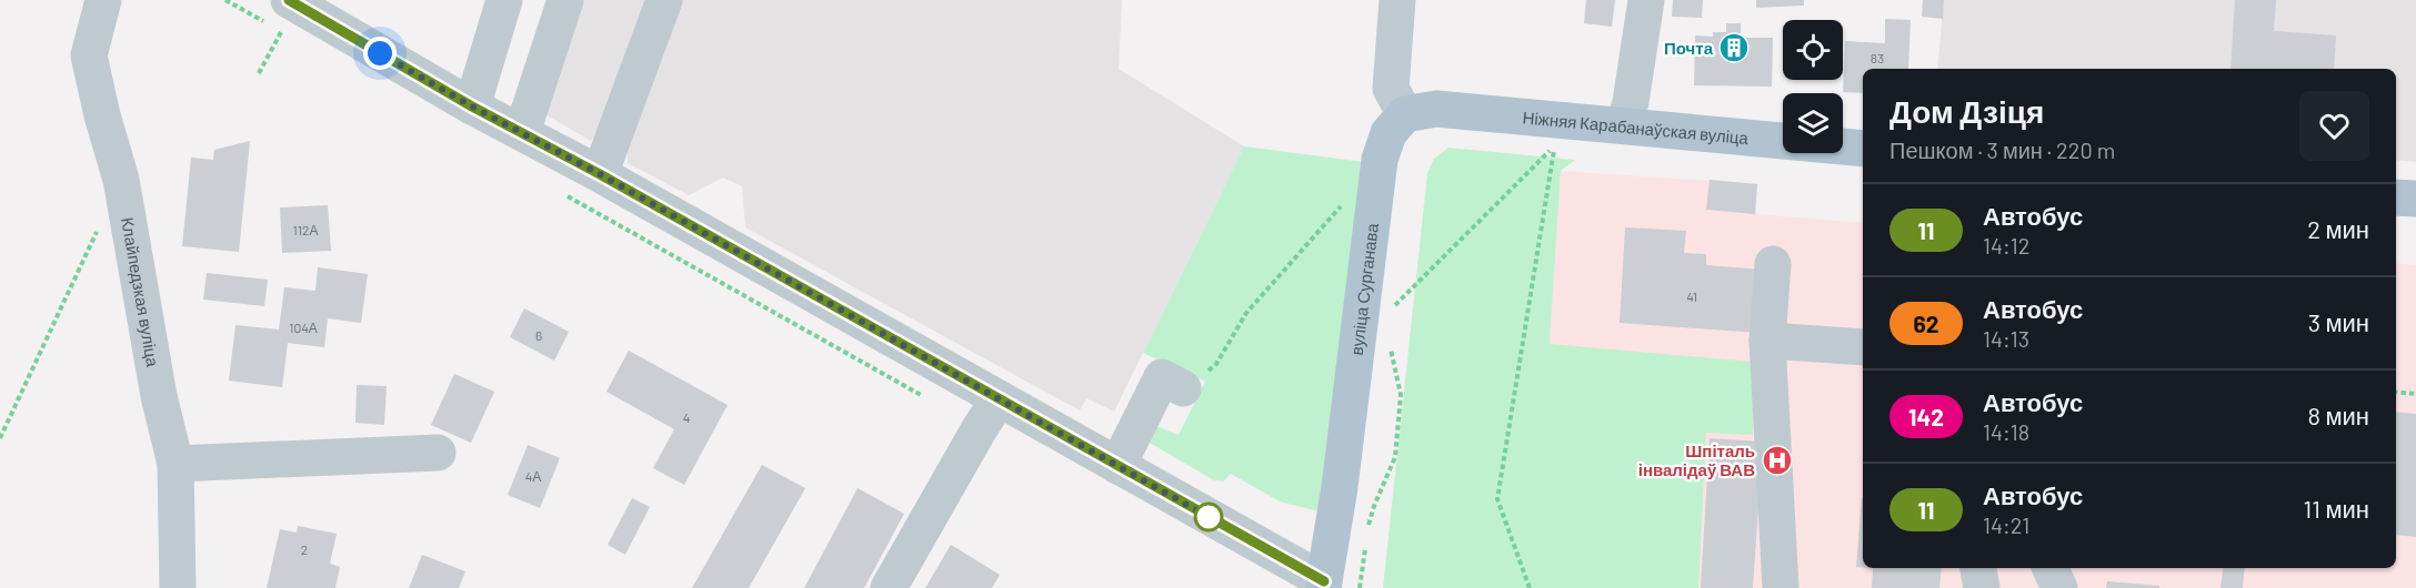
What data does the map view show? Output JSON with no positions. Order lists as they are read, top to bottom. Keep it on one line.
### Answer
{"streets":{"main road":["Ніжняя Карабанаўская вуліца","вуліца Сурганава"],"street":["Клайпедзкая вуліца"]},"crossings":[["Ніжняя Карабанаўская вуліца","вуліца Сурганава"]],"places":{"building":["Почта"],"hospital":["Шпіталь інвалідаў ВАВ"]},"lines":["bus line 11"],"house_numbers":["83","112А","41","104А","6","4","4А","2"],"page":{"heading":["Дом Дзіця","Пешком · 3 мин · 220 m"],"list":[{"mark":"11","name":"Автобус","note":"14:12","value":"2 мин"},{"mark":"62","name":"Автобус","note":"14:13","value":"3 мин"},{"mark":"142","name":"Автобус","note":"14:18","value":"8 мин"},{"mark":"11","name":"Автобус","note":"14:21","value":"11 мин"}]}}
